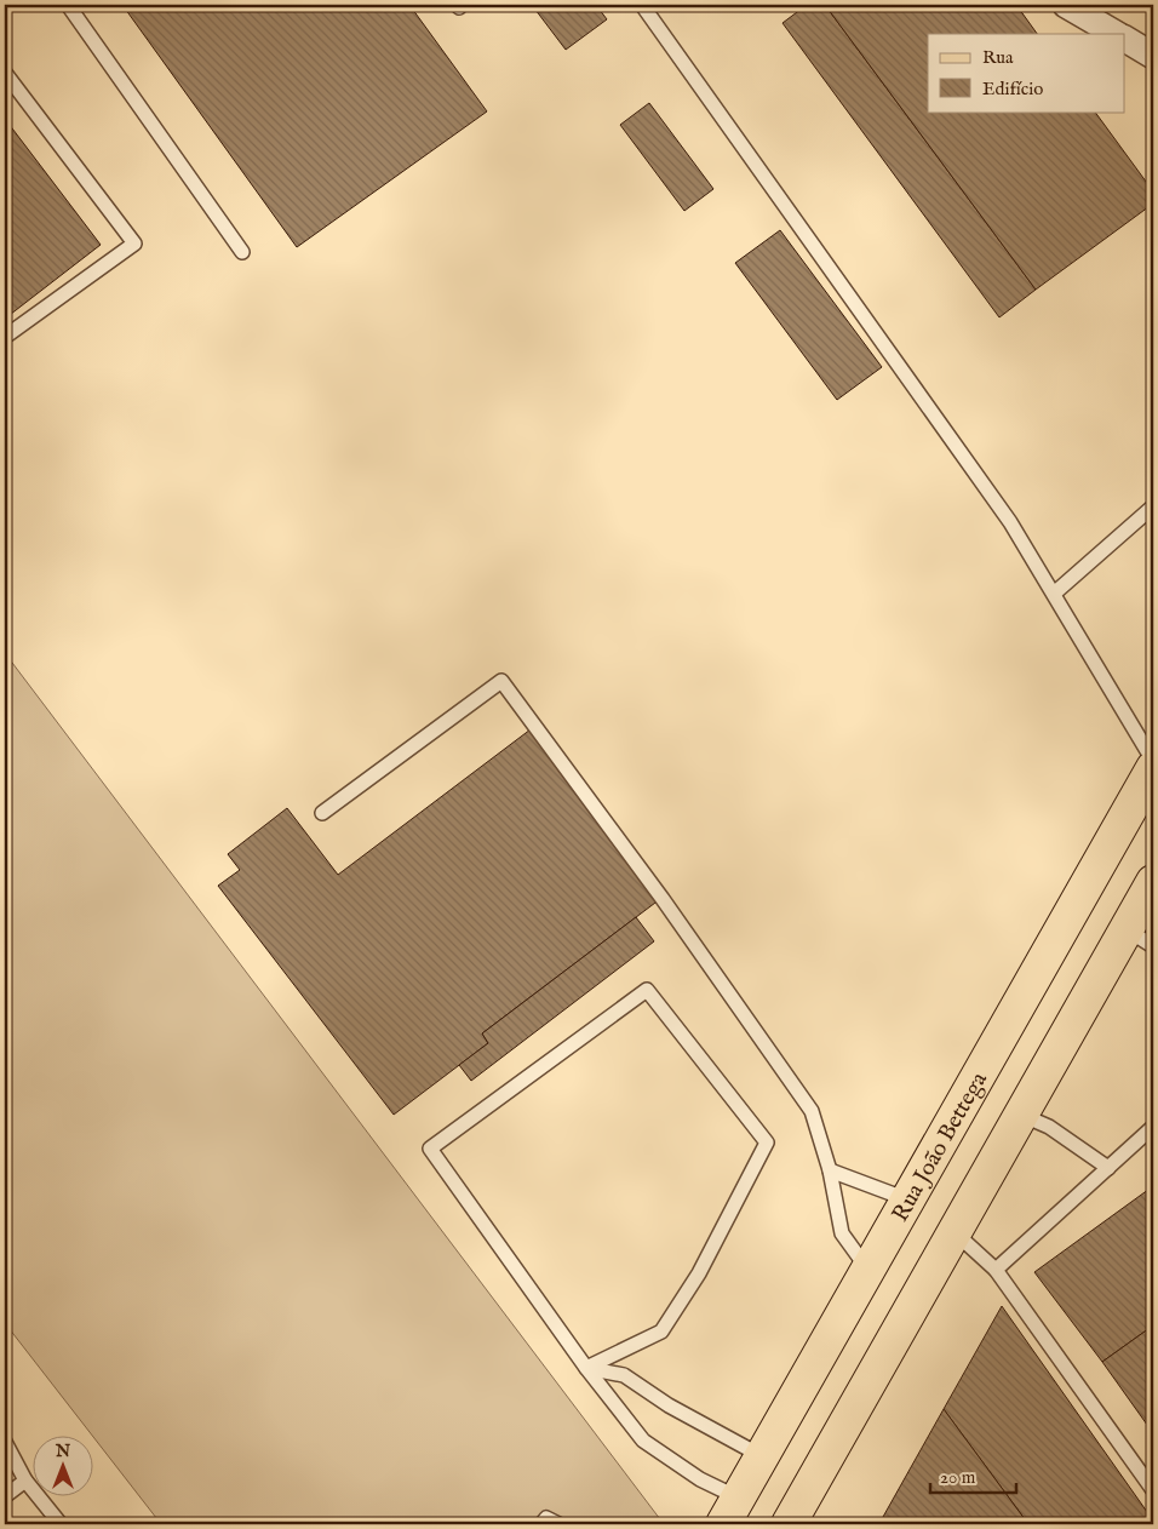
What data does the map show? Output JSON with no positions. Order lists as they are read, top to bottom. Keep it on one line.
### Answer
{"streets":{"main road":["Rua João Bettega"]},"legend":["Rua","Edifício"],"scale_bar":"20 m","north":"top"}
